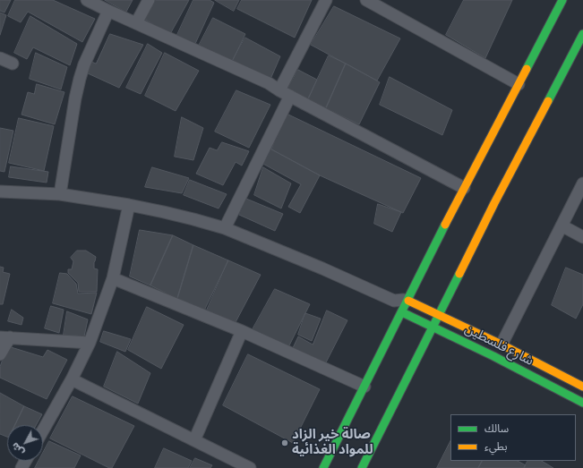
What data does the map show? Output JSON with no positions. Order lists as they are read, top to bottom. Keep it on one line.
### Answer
{"streets":{"main road":["شارع فلسطين"]},"places":["صالة خير الزاد للمواد الغذائية"],"legend":["سالك","بطيء"],"north":"bottom left"}
